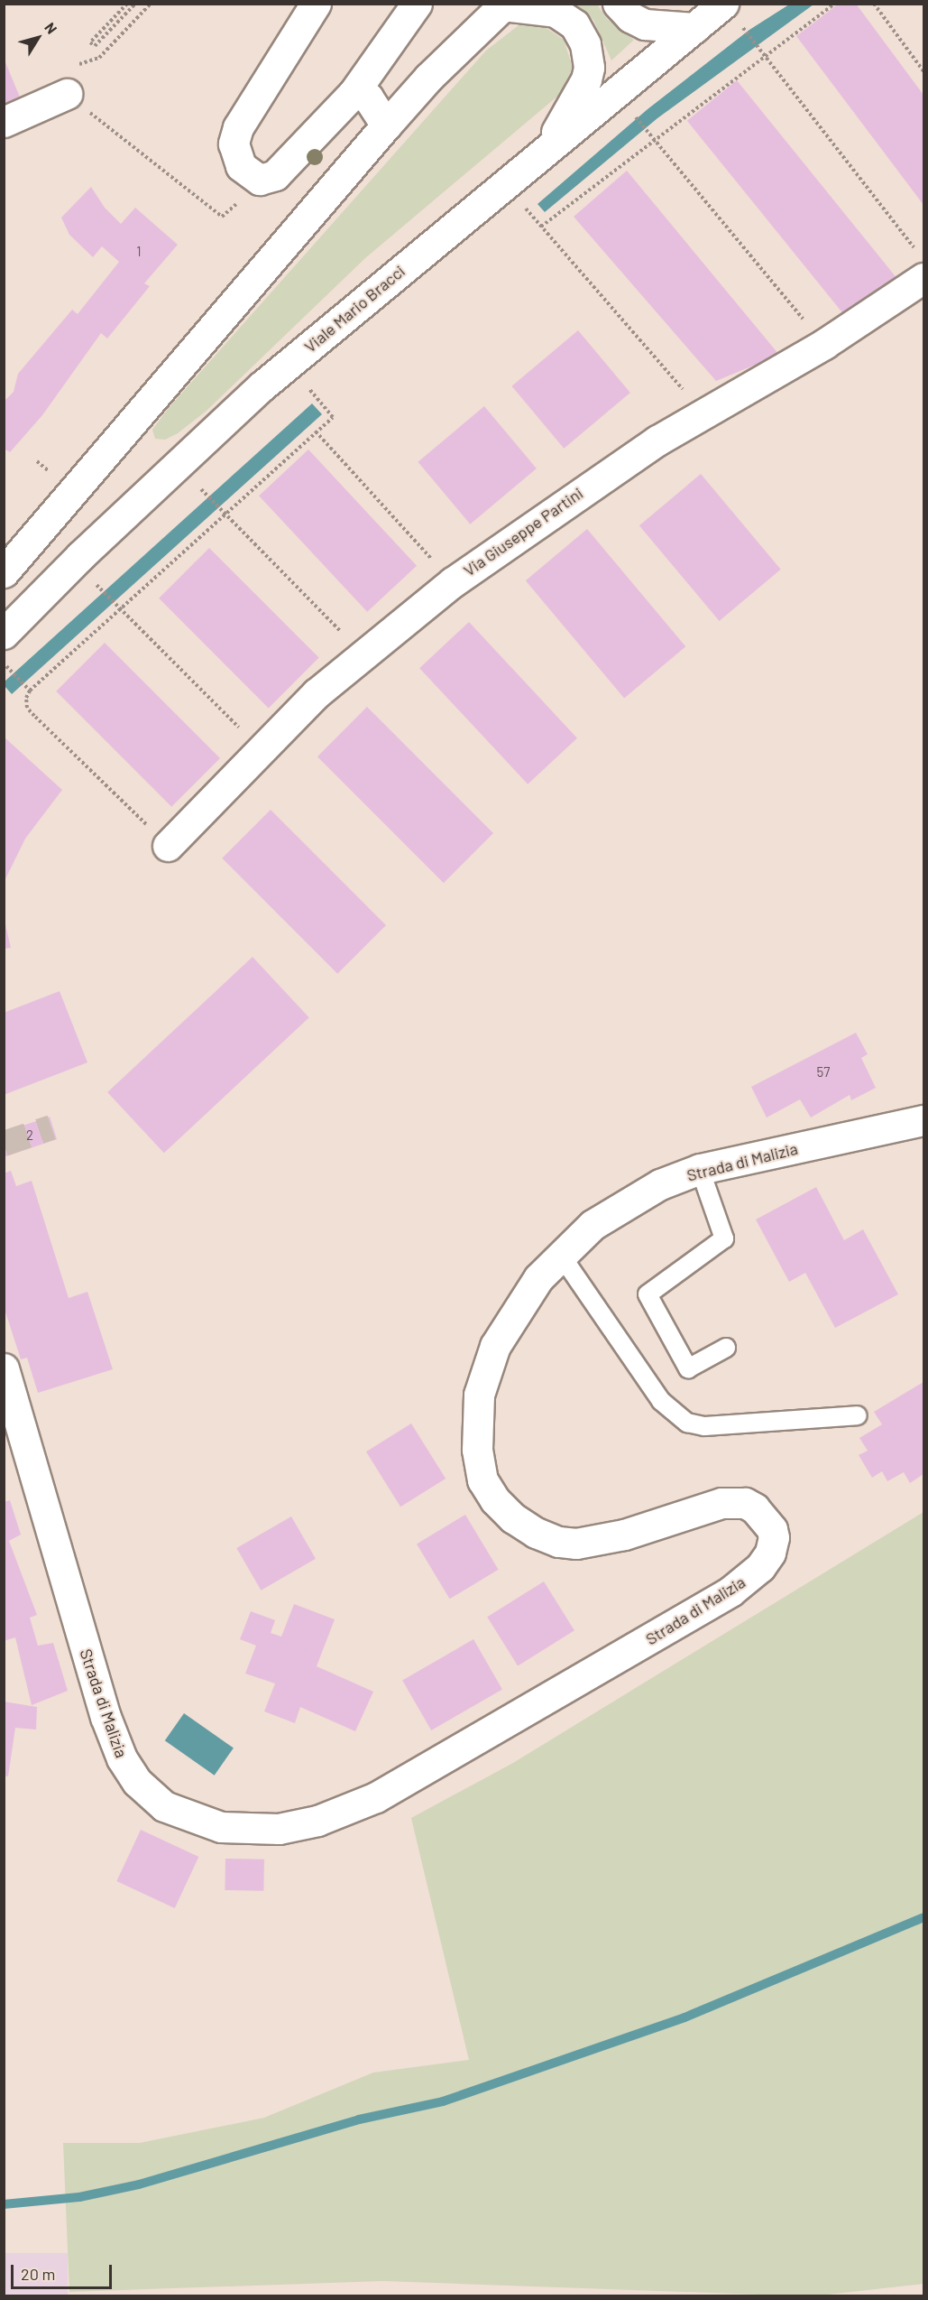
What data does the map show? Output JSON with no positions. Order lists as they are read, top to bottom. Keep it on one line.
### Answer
{"streets":{"street":["Viale Mario Bracci","Via Giuseppe Partini","Strada di Malizia"]},"house_numbers":["1","57","2"],"scale_bar":"20 m","north":"top right"}
